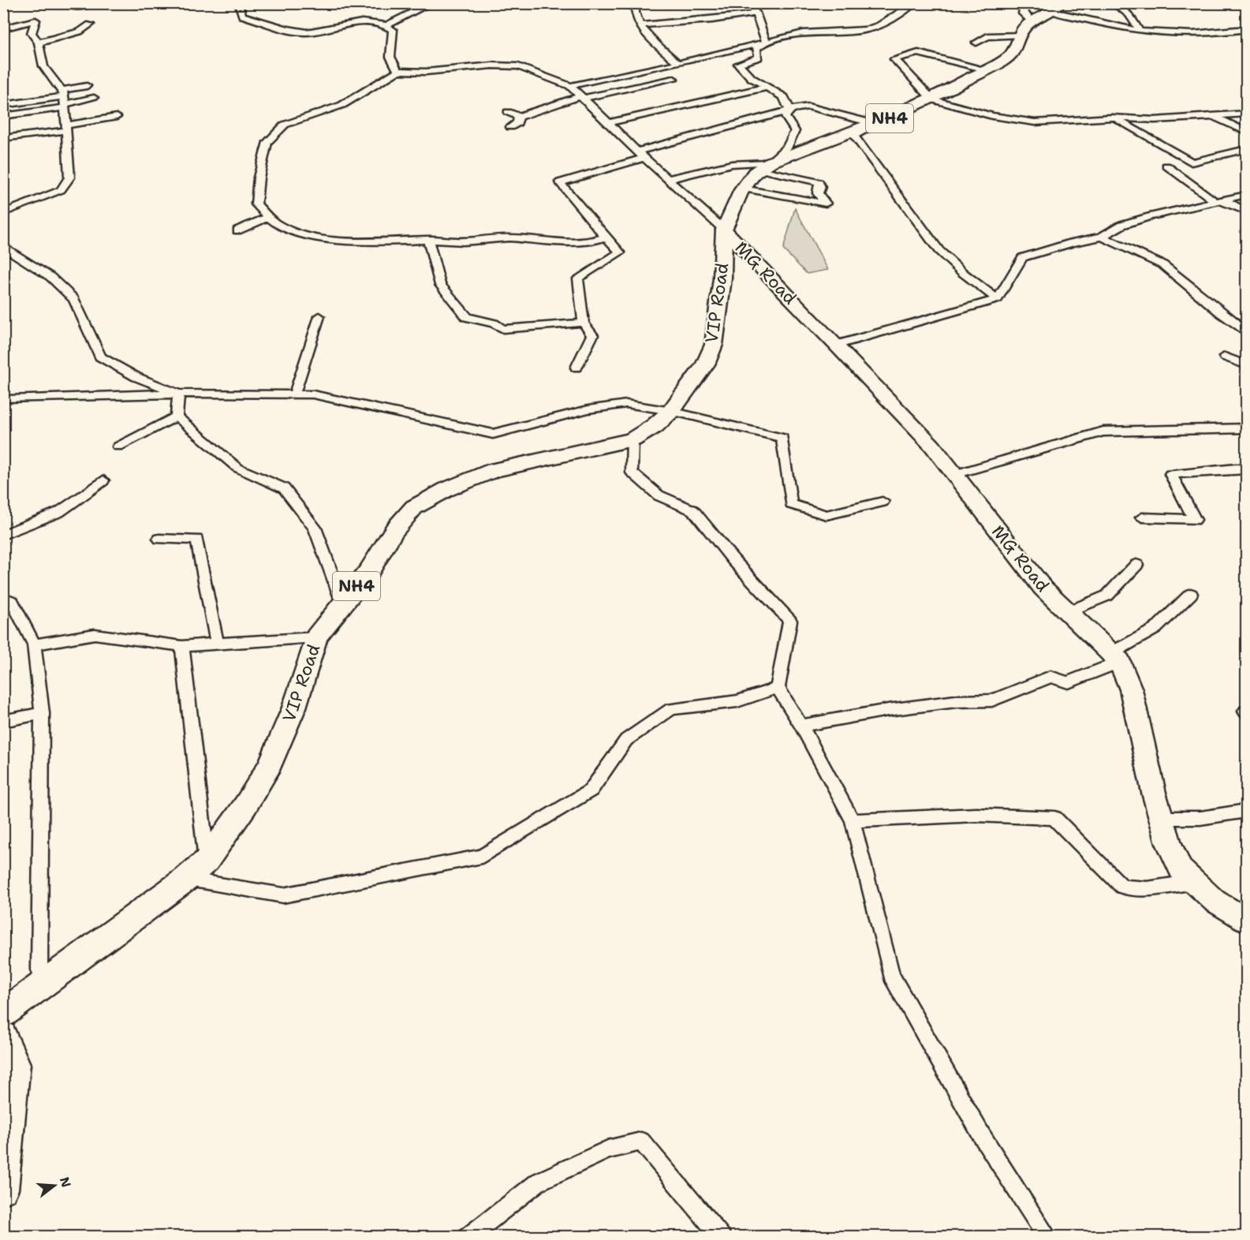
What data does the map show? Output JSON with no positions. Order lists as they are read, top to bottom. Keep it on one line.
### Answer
{"streets":{"highway":["NH4","VIP Road"],"main road":["MG Road"]},"crossings":[["NH4","MG Road"],["NH4","VIP Road"],["MG Road","VIP Road"]],"north":"right"}
